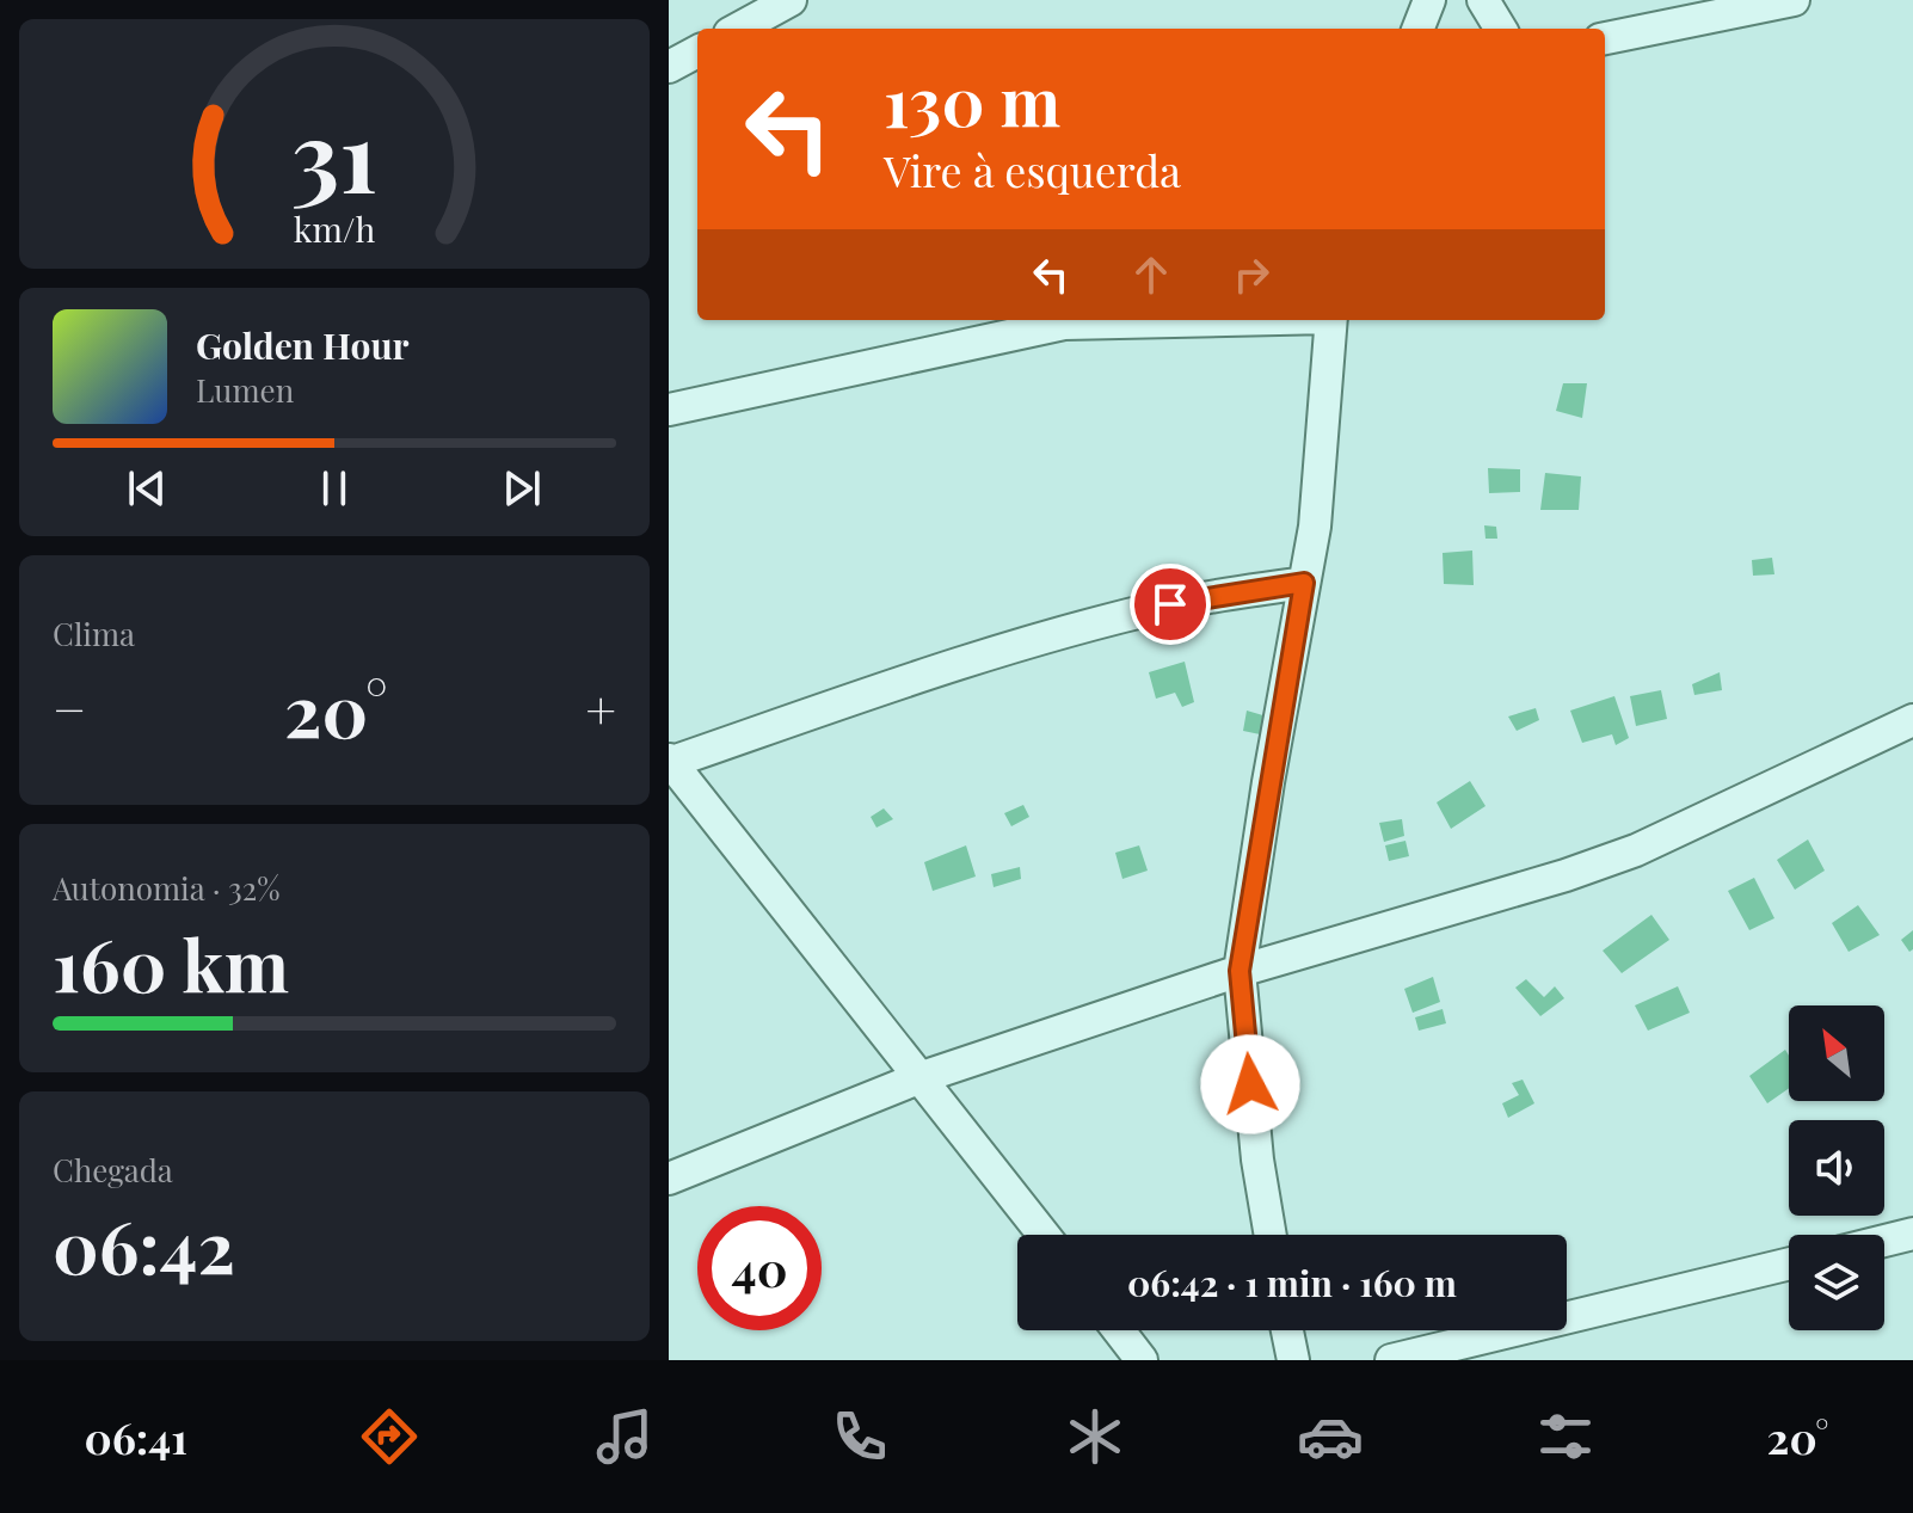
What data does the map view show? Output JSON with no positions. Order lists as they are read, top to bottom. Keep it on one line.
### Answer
{"north":"top left","page":{"turn":["130 m","Vire à esquerda"],"song":["Golden Hour","Lumen"],"tile":["Clima",["Autonomia · 32%","160 km"],["Chegada","06:42"]],"heat":["−","20°","+"],"limit":"40","trip":"06:42 · 1 min · 160 m","tabs":["06:41","20°"],"gauge":["31","km/h"]}}
